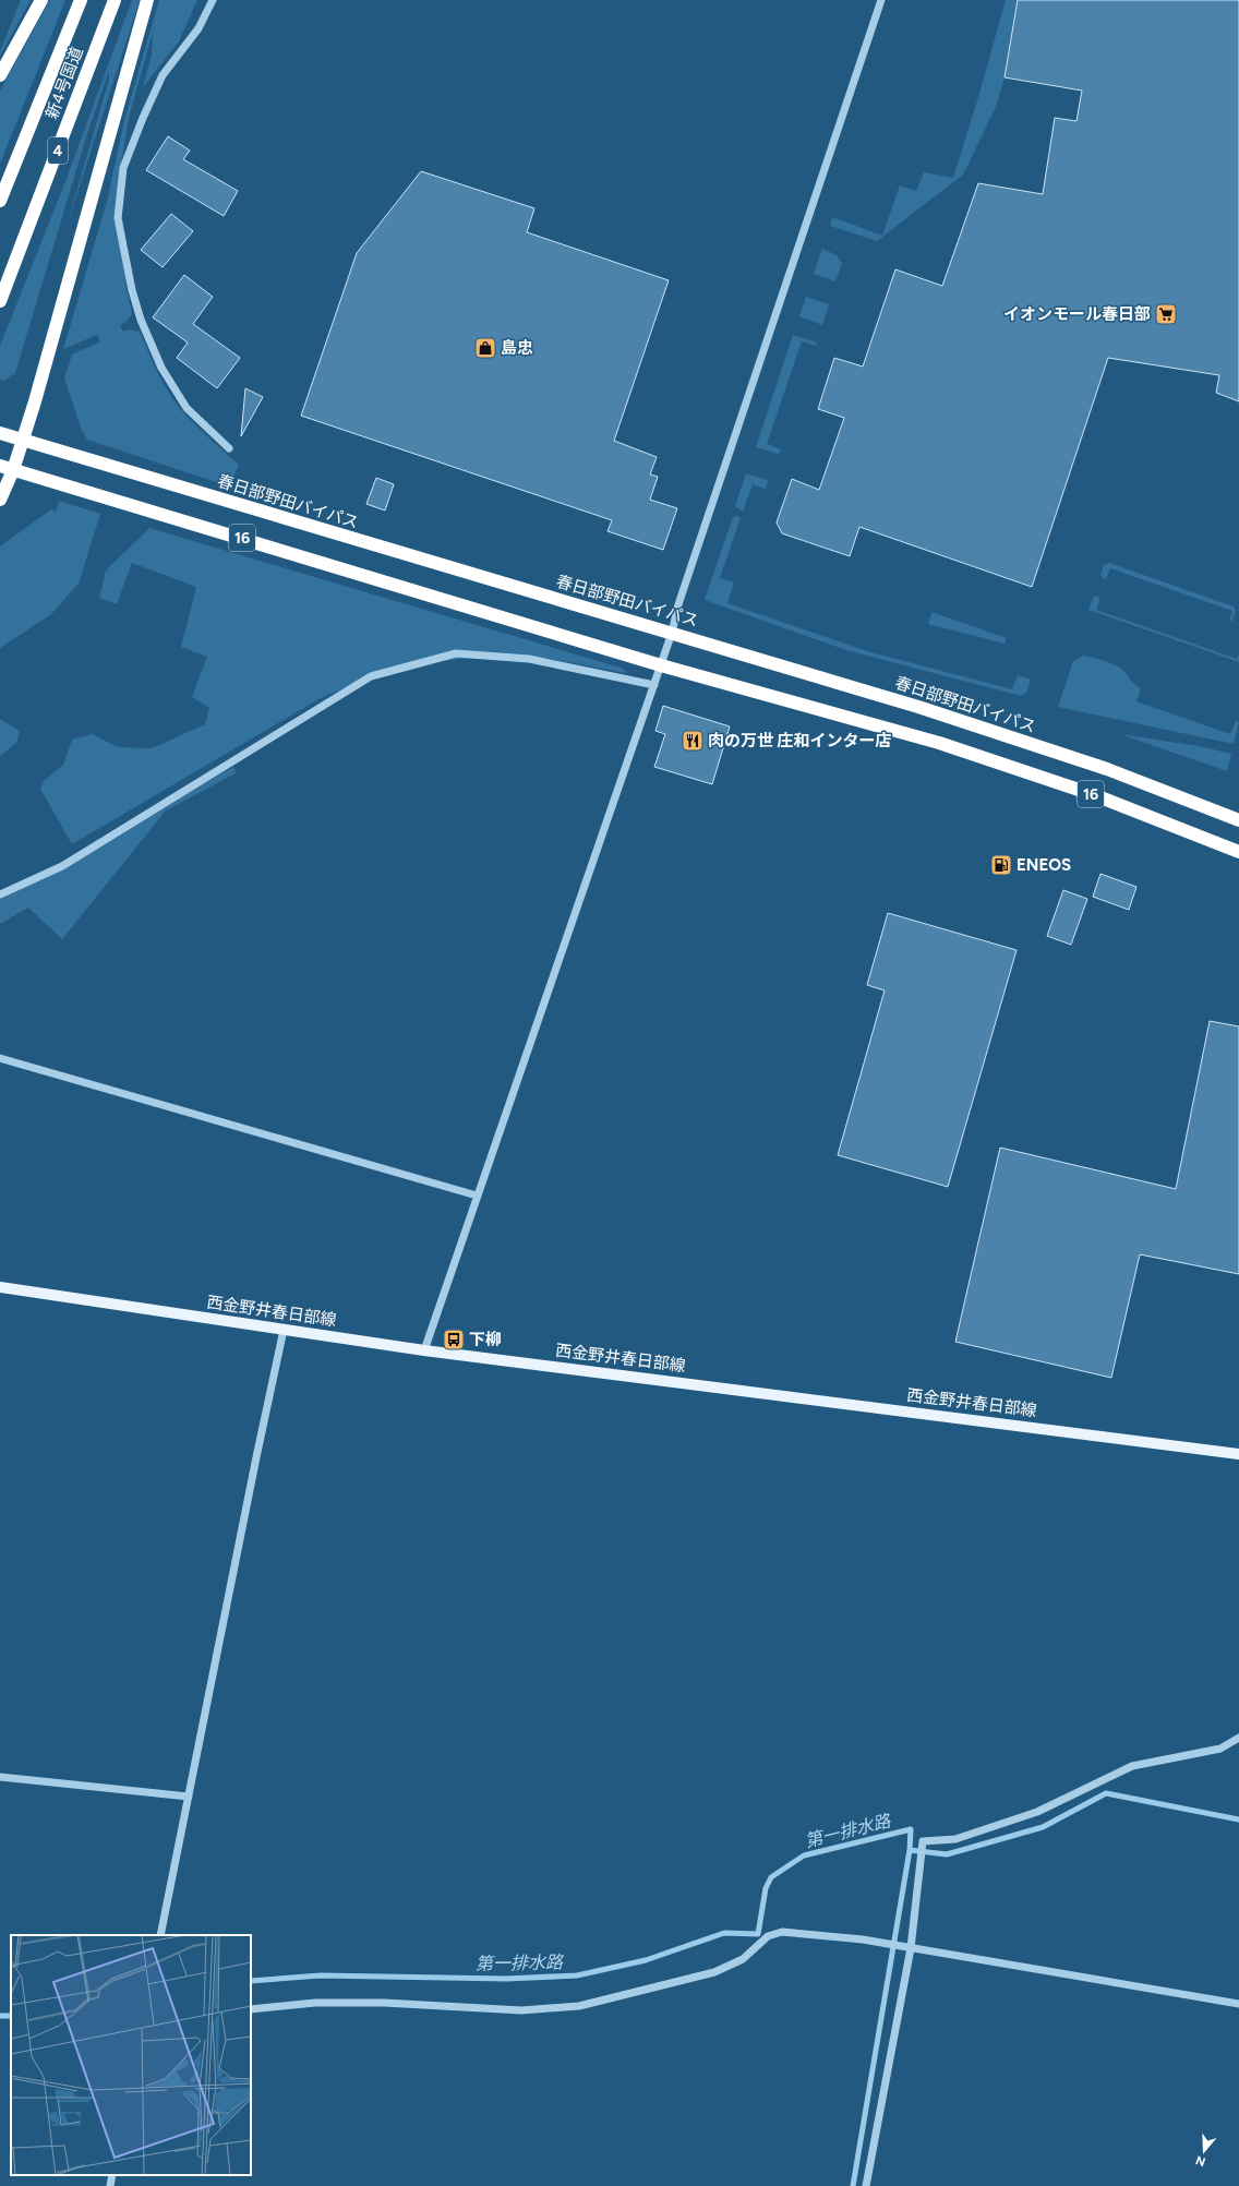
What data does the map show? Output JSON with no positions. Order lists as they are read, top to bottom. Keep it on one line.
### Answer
{"streets":{"highway":["新4号国道","4","春日部野田バイパス","16"],"main road":["西金野井春日部線"]},"water":["第一排水路"],"places":{"supermarket":["イオンモール春日部"],"shop":["島忠"],"restaurant":["肉の万世 庄和インター店"],"fuel station":["ENEOS"],"bus stop":["下柳"]},"north":"bottom"}
